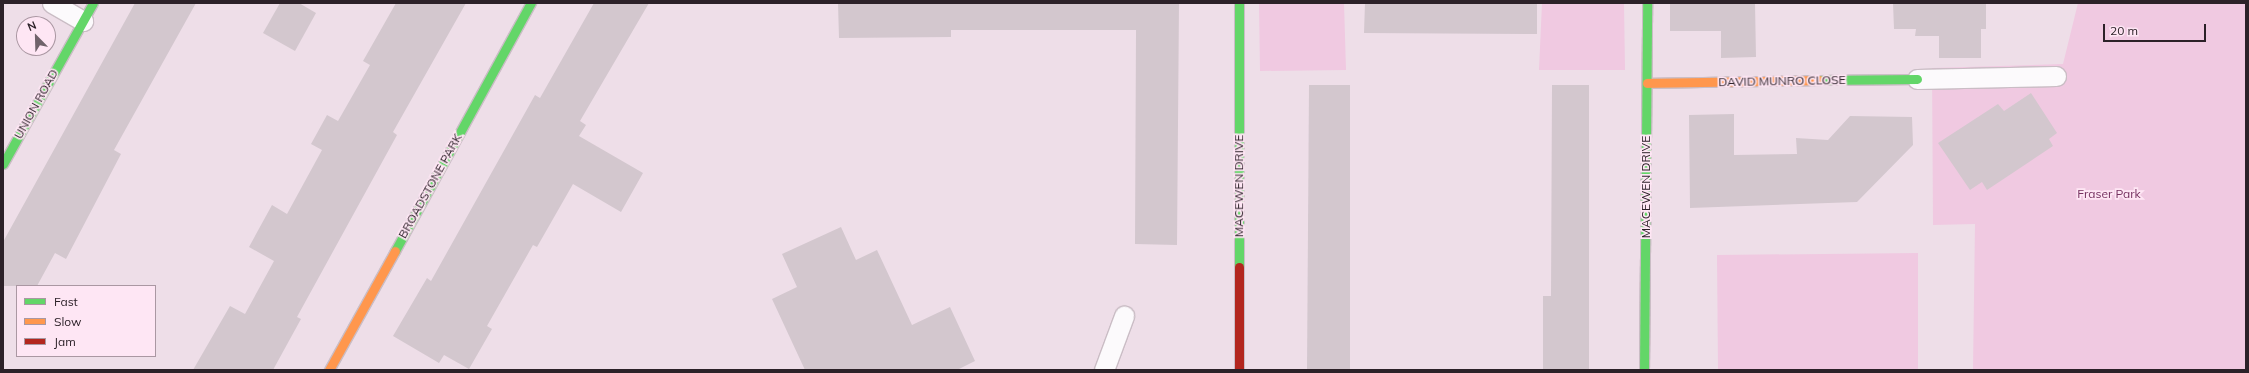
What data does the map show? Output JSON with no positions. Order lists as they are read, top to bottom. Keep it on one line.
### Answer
{"streets":{"street":["DAVID MUNRO CLOSE","UNION ROAD","BROADSTONE PARK","MACEWEN DRIVE"]},"crossings":[["DAVID MUNRO CLOSE","MACEWEN DRIVE"]],"parks":["Fraser Park"],"legend":["Fast","Slow","Jam"],"scale_bar":"20 m","north":"top left"}
